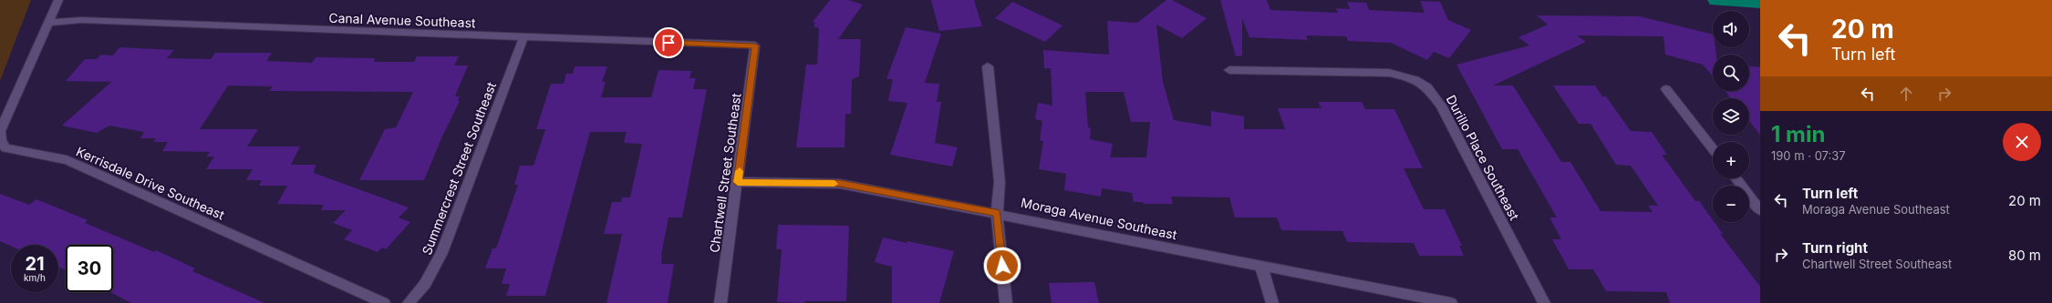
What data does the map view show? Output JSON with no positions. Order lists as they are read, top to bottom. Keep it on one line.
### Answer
{"streets":{"street":["Canal Avenue Southeast","Durillo Place Southeast","Summercrest Street Southeast","Chartwell Street Southeast","Kerrisdale Drive Southeast","Moraga Avenue Southeast"]},"crossings":[["Canal Avenue Southeast","Summercrest Street Southeast"],["Canal Avenue Southeast","Chartwell Street Southeast"],["Canal Avenue Southeast","Kerrisdale Drive Southeast"],["Chartwell Street Southeast","Moraga Avenue Southeast"]],"page":{"turn":["20 m","Turn left"],"map_buttons":["+","−"],"heading":["1 min","190 m · 07:37"],"list":[{"name":"Turn left","note":"Moraga Avenue Southeast","value":"20 m"},{"name":"Turn right","note":"Chartwell Street Southeast","value":"80 m"}],"speed":"21 km/h","limit":"30"}}
